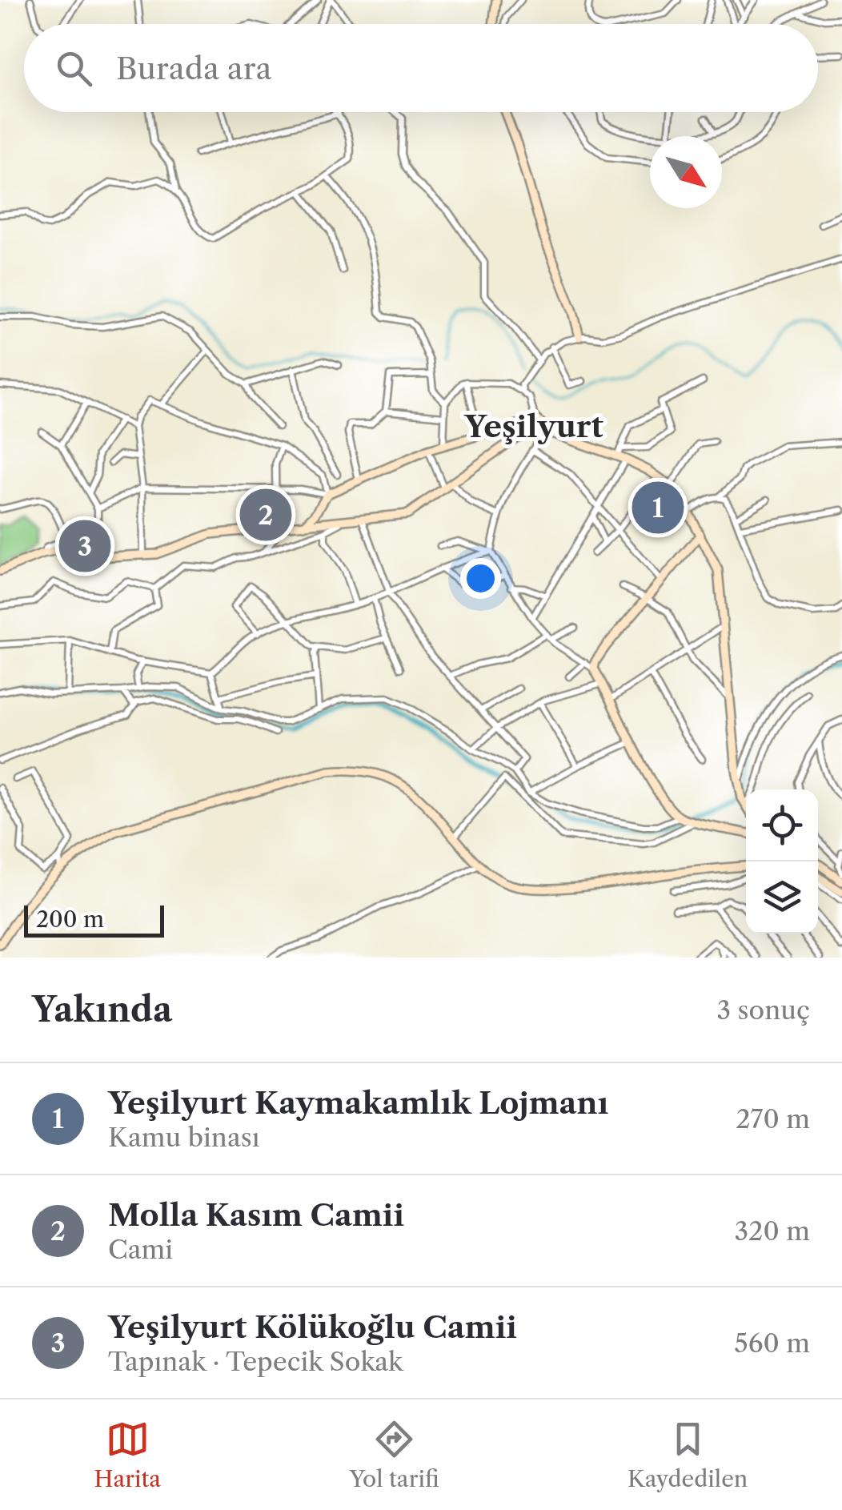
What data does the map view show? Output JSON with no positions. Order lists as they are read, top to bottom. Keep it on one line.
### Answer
{"districts":["Yeşilyurt"],"scale_bar":"200 m","north":"bottom right","page":{"search":"Burada ara","pins":["1","2","3"],"scale":"200 m","heading":["Yakında","3 sonuç"],"list":[{"mark":"1","name":"Yeşilyurt Kaymakamlık Lojmanı","note":"Kamu binası","value":"270 m"},{"mark":"2","name":"Molla Kasım Camii","note":"Cami","value":"320 m"},{"mark":"3","name":"Yeşilyurt Kölükoğlu Camii","note":"Tapınak · Tepecik Sokak","value":"560 m"}],"nav":["Harita","Yol tarifi","Kaydedilen"]}}
